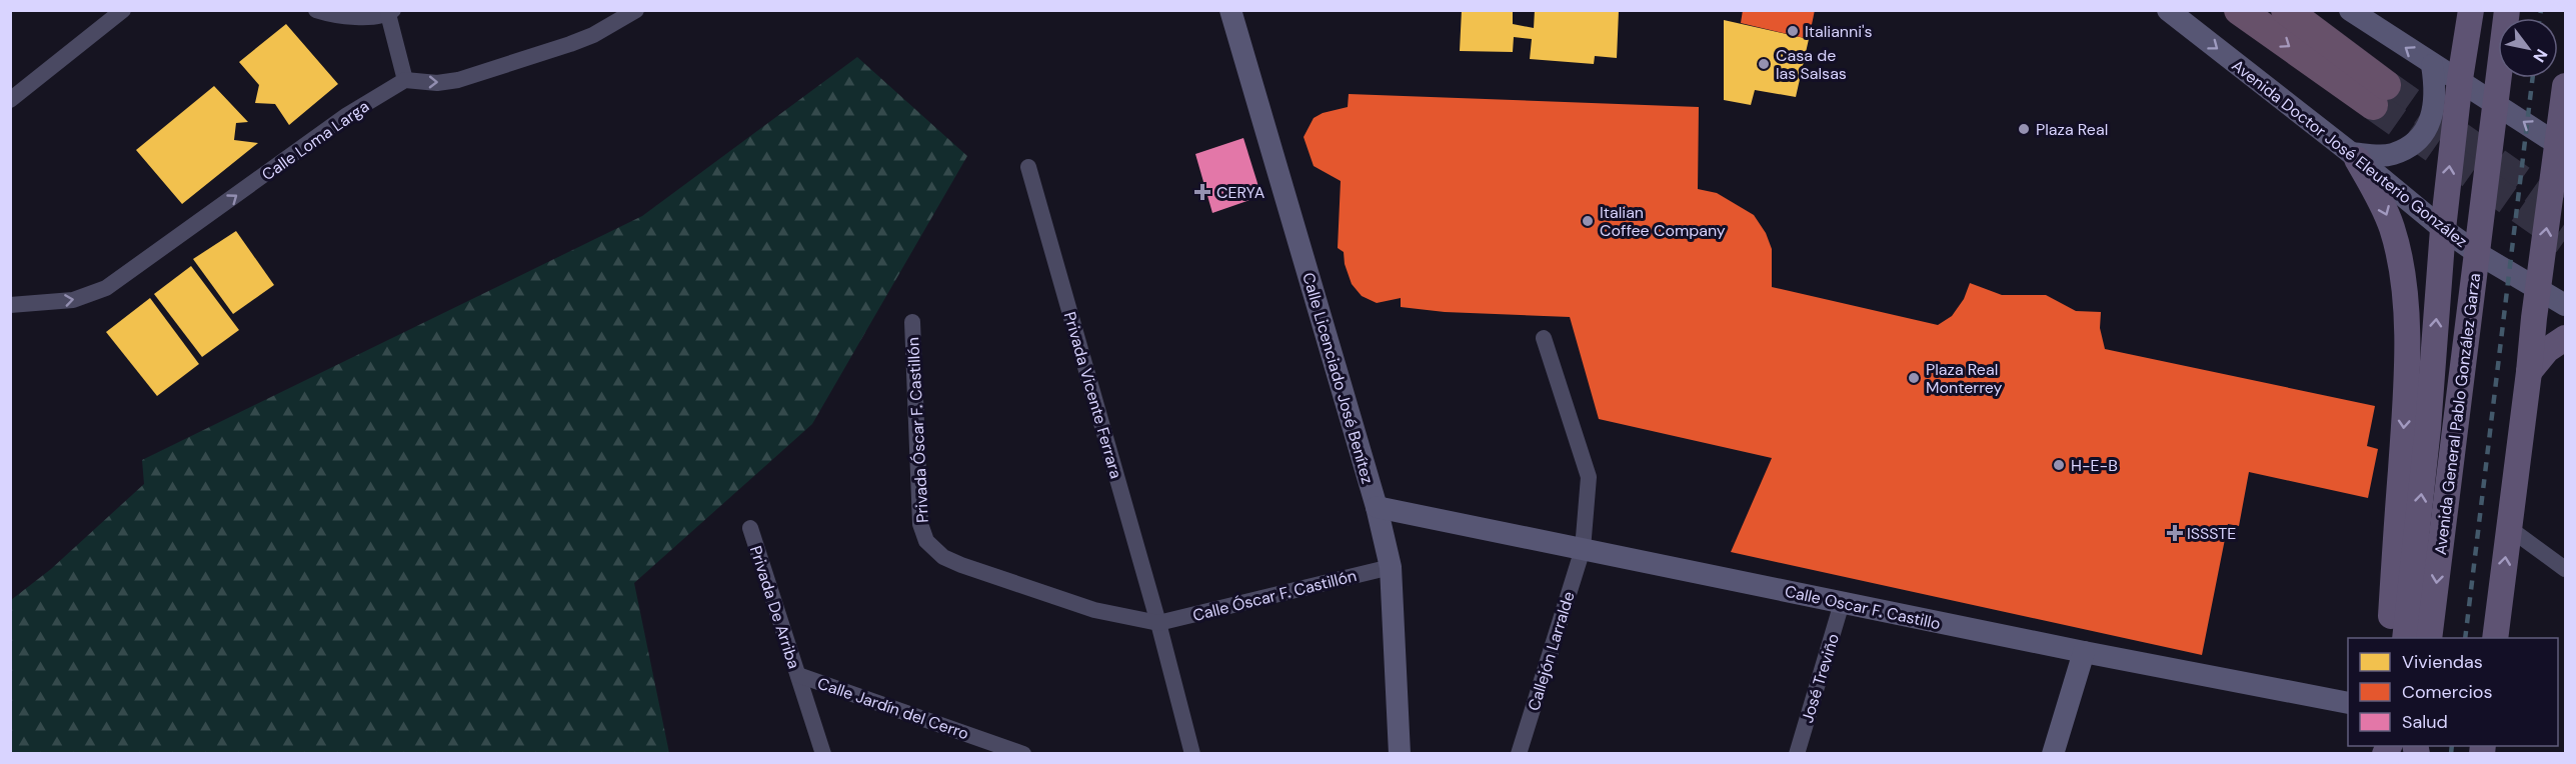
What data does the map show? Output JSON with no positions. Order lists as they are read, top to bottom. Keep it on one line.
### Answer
{"streets":{"main road":["Avenida General Pablo González Garza"],"street":["Calle Loma Larga","Avenida Doctor José Eleuterio González","Calle Licenciado José Benítez","Privada Vicente Ferrara","Privada Óscar F. Castillón","Calle Óscar F. Castillón","Privada De Arriba","Calle Oscar F. Castillo","Callejón Larralde","José Treviño","Calle Jardín del Cerro"]},"crossings":[["Avenida Doctor José Eleuterio González","Avenida General Pablo González Garza"],["Calle Licenciado José Benítez","Calle Óscar F. Castillón"],["Calle Licenciado José Benítez","Calle Oscar F. Castillo"],["Privada Vicente Ferrara","Privada Óscar F. Castillón"],["Privada Vicente Ferrara","Calle Óscar F. Castillón"],["Privada Óscar F. Castillón","Calle Óscar F. Castillón"],["Privada De Arriba","Calle Jardín del Cerro"],["Calle Oscar F. Castillo","Callejón Larralde"],["Calle Oscar F. Castillo","José Treviño"]],"one_way":["Calle Loma Larga"],"places":{"other":["Italianni's","Casa de las Salsas","Plaza Real","Italian Coffee Company","Plaza Real Monterrey","H-E-B"],"health":["CERYA","ISSSTE"]},"legend":["Viviendas","Comercios","Salud"],"north":"bottom right"}
